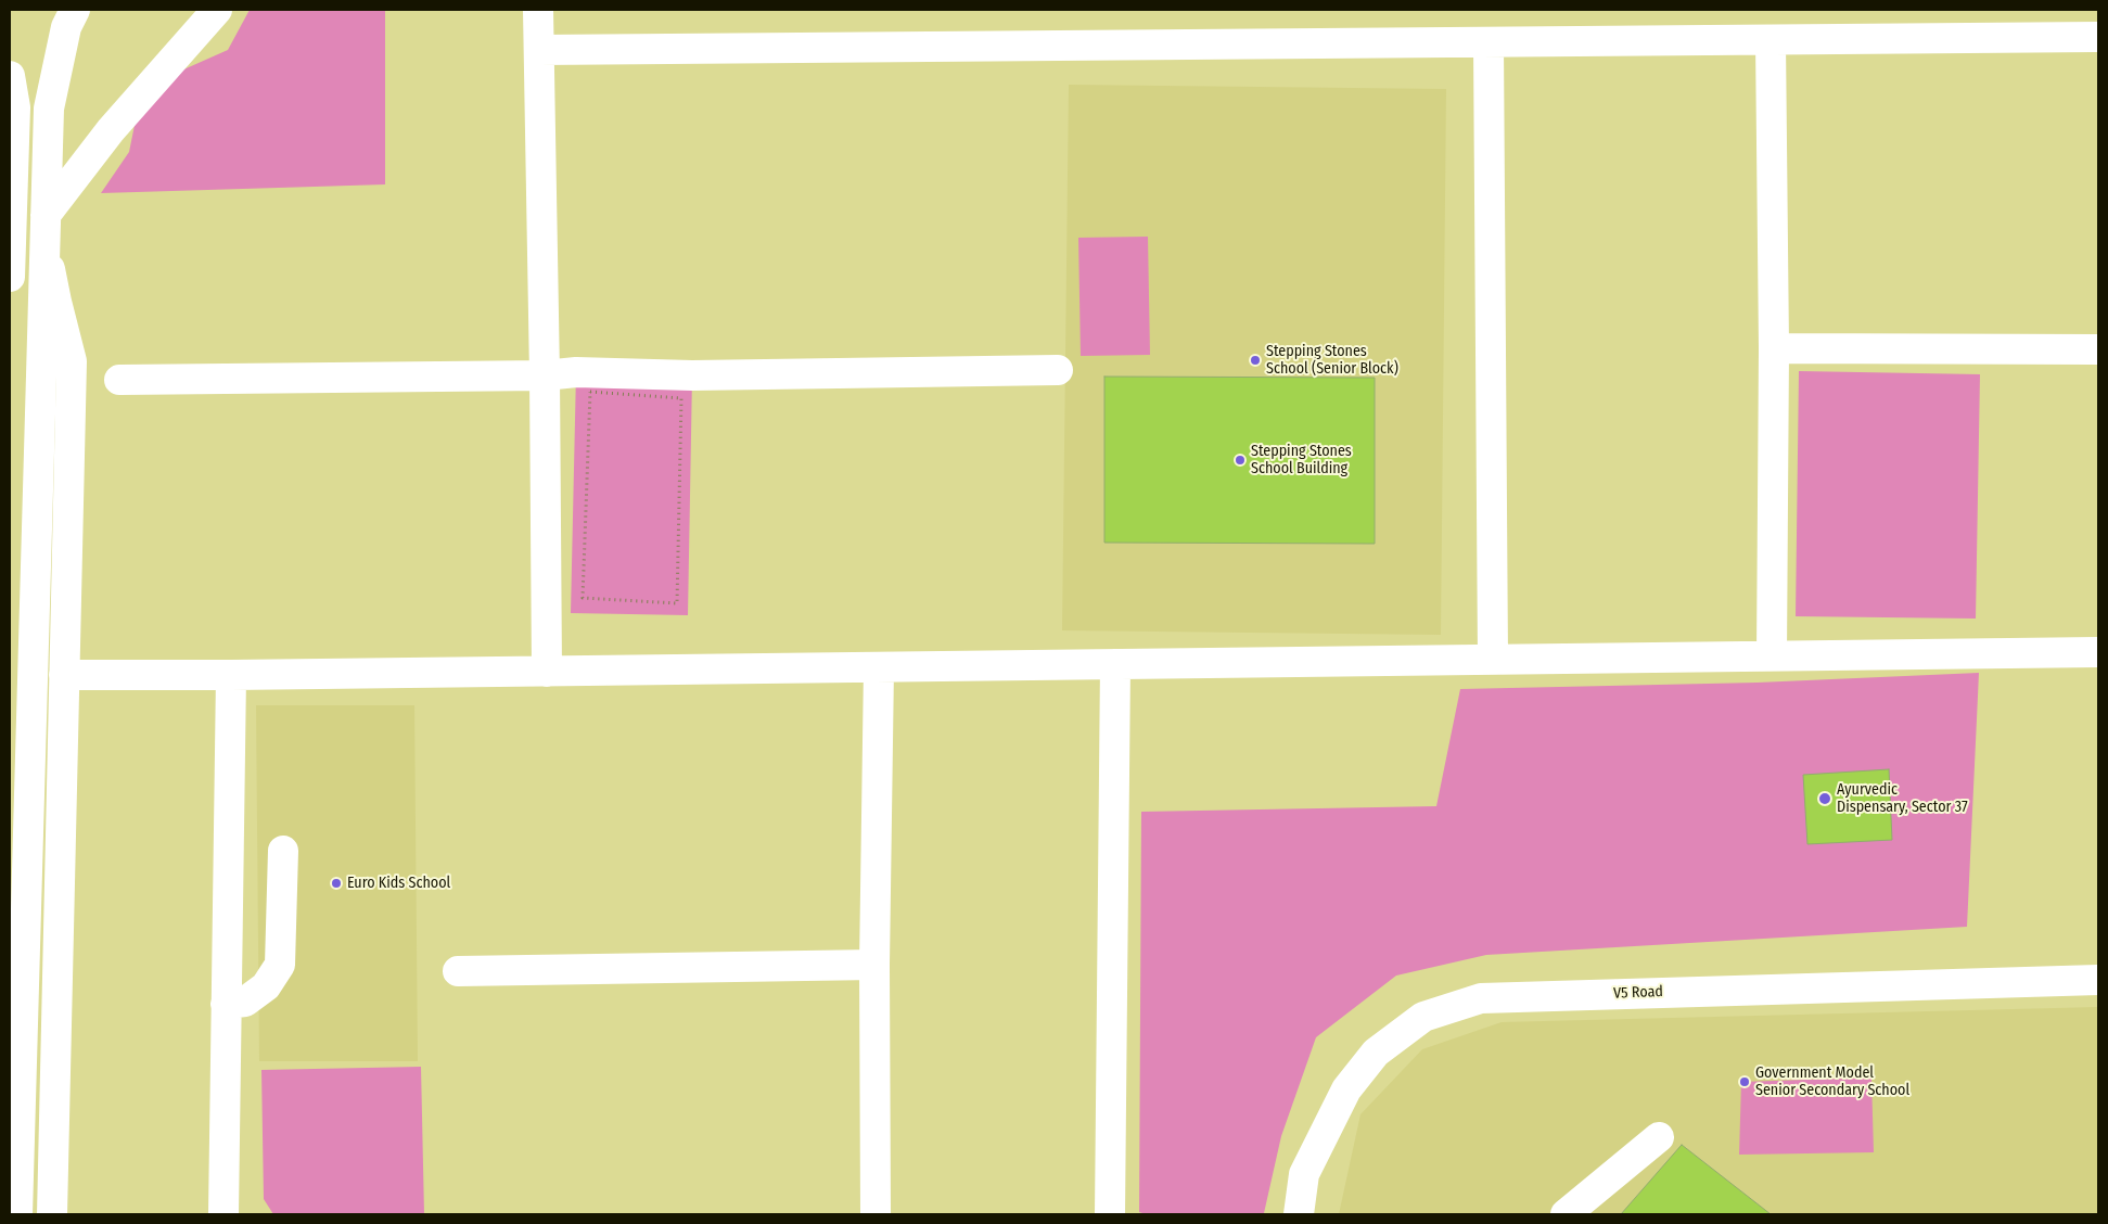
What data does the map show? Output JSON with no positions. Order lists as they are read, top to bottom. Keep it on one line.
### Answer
{"streets":{"street":["V5 Road"]},"places":["Stepping Stones School (Senior Block)","Stepping Stones School Building","Ayurvedic Dispensary, Sector 37","Euro Kids School","Government Model Senior Secondary School"]}
